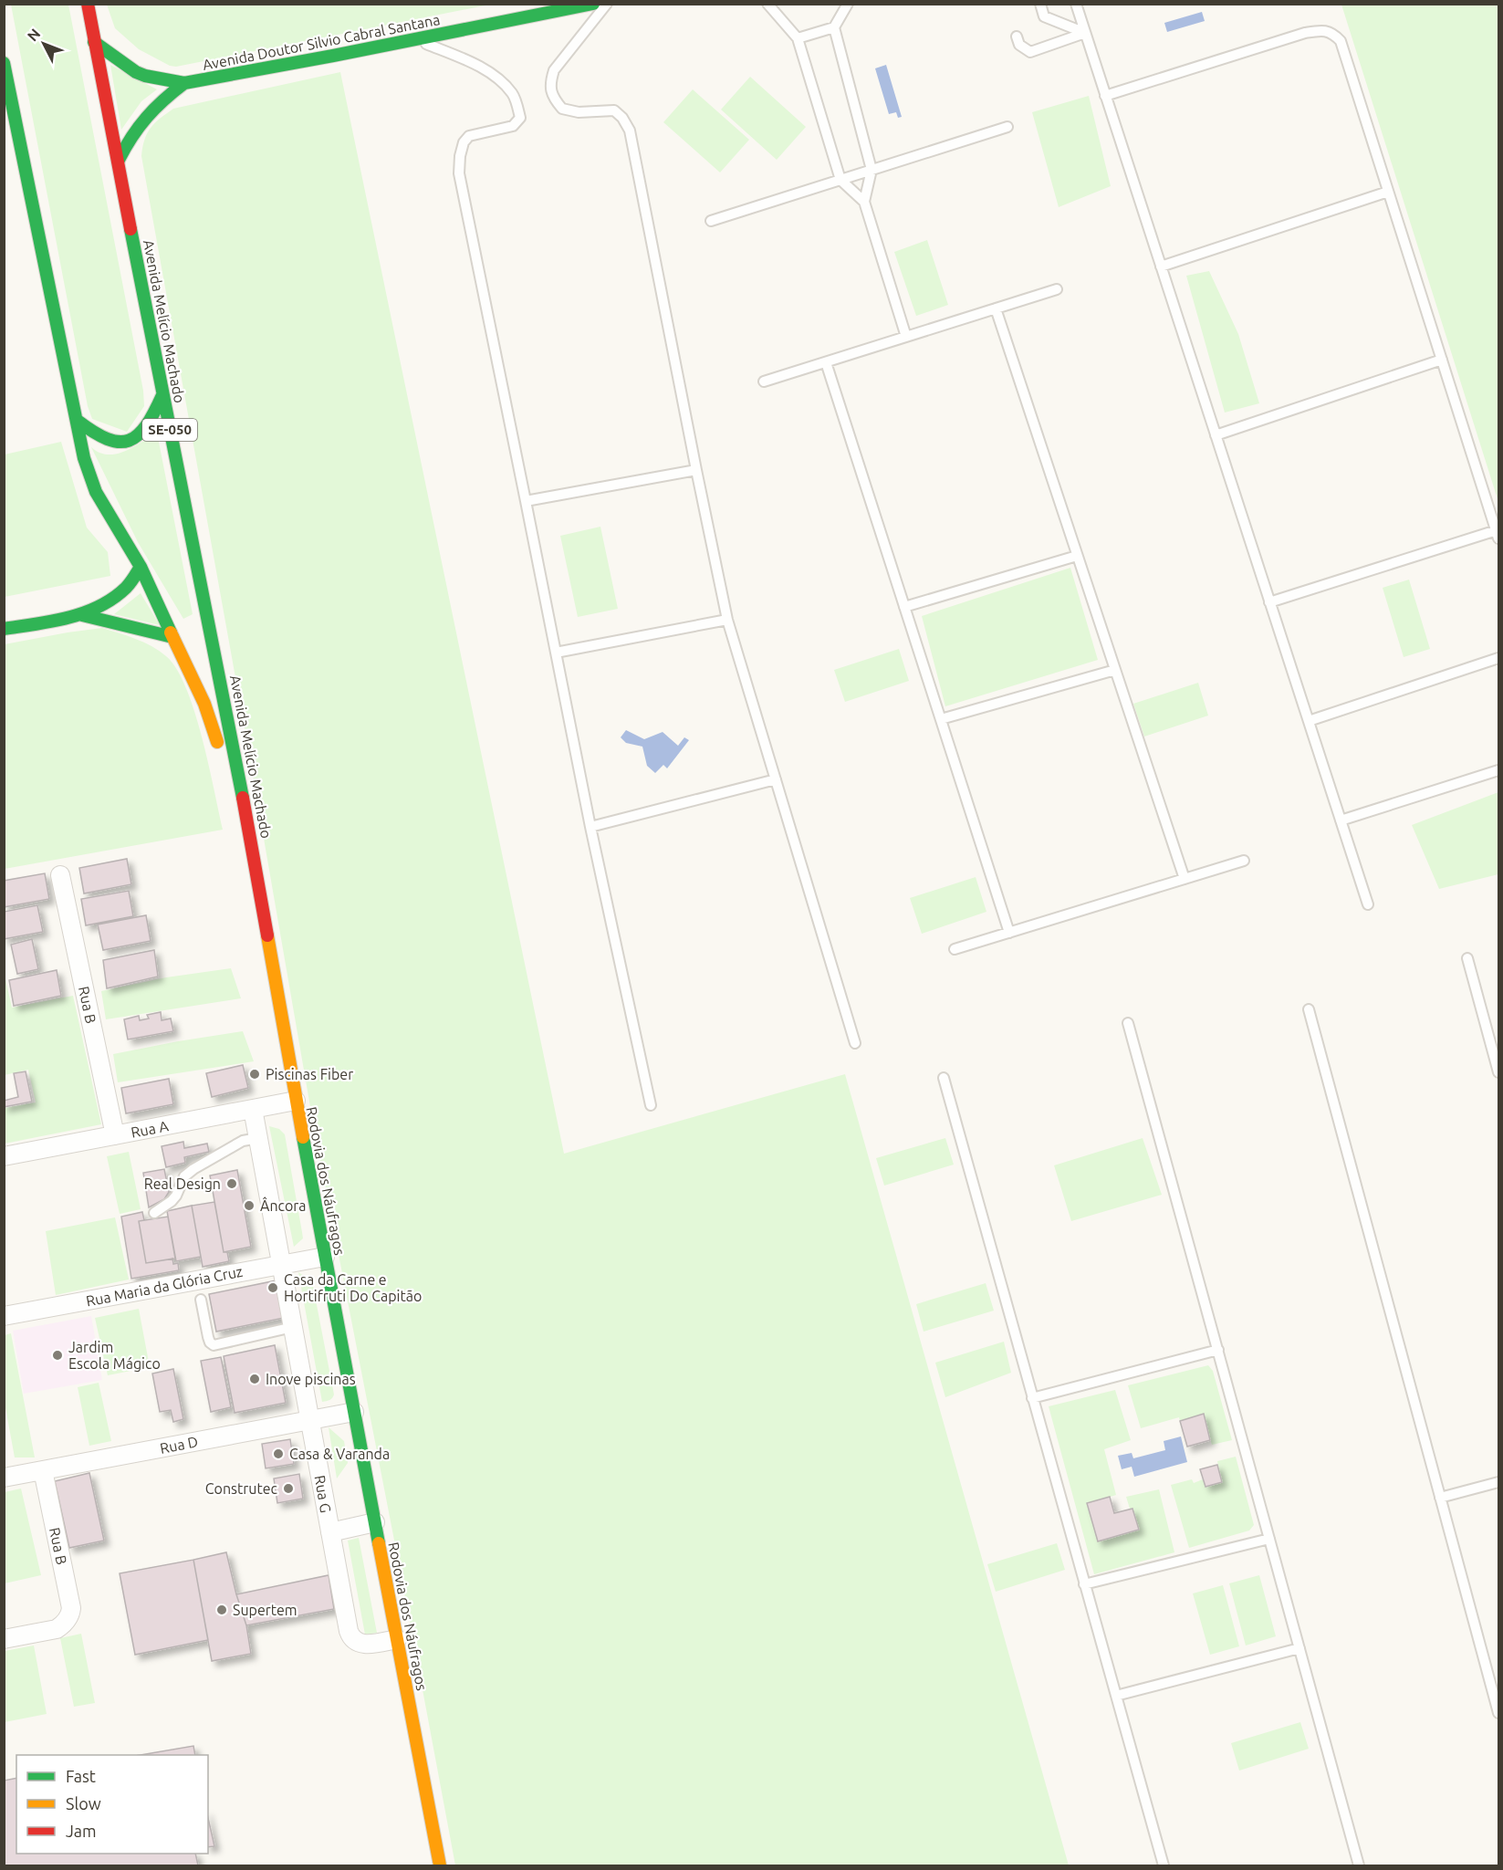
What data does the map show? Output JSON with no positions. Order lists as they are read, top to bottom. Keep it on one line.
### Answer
{"streets":{"main road":["Avenida Doutor Silvio Cabral Santana","Avenida Melício Machado","SE-050","Rodovia dos Náufragos"],"street":["Rua B","Rua A","Rua Maria da Glória Cruz","Rua D","Rua G"]},"crossings":[["Avenida Doutor Silvio Cabral Santana","Avenida Melício Machado"],["Avenida Melício Machado","Rodovia dos Náufragos"],["Rua B","Rua A"],["Rua B","Rua D"],["Rua A","Rodovia dos Náufragos"],["Rua A","Rua G"],["Rodovia dos Náufragos","Rua Maria da Glória Cruz"],["Rodovia dos Náufragos","Rua D"],["Rodovia dos Náufragos","Rua G"],["Rua Maria da Glória Cruz","Rua G"],["Rua D","Rua G"]],"places":["Piscinas Fiber","Real Design","Âncora","Casa da Carne e Hortifruti Do Capitão","Jardim Escola Mágico","Inove piscinas","Casa & Varanda","Construtec","Supertem"],"legend":["Fast","Slow","Jam"],"north":"top left"}
